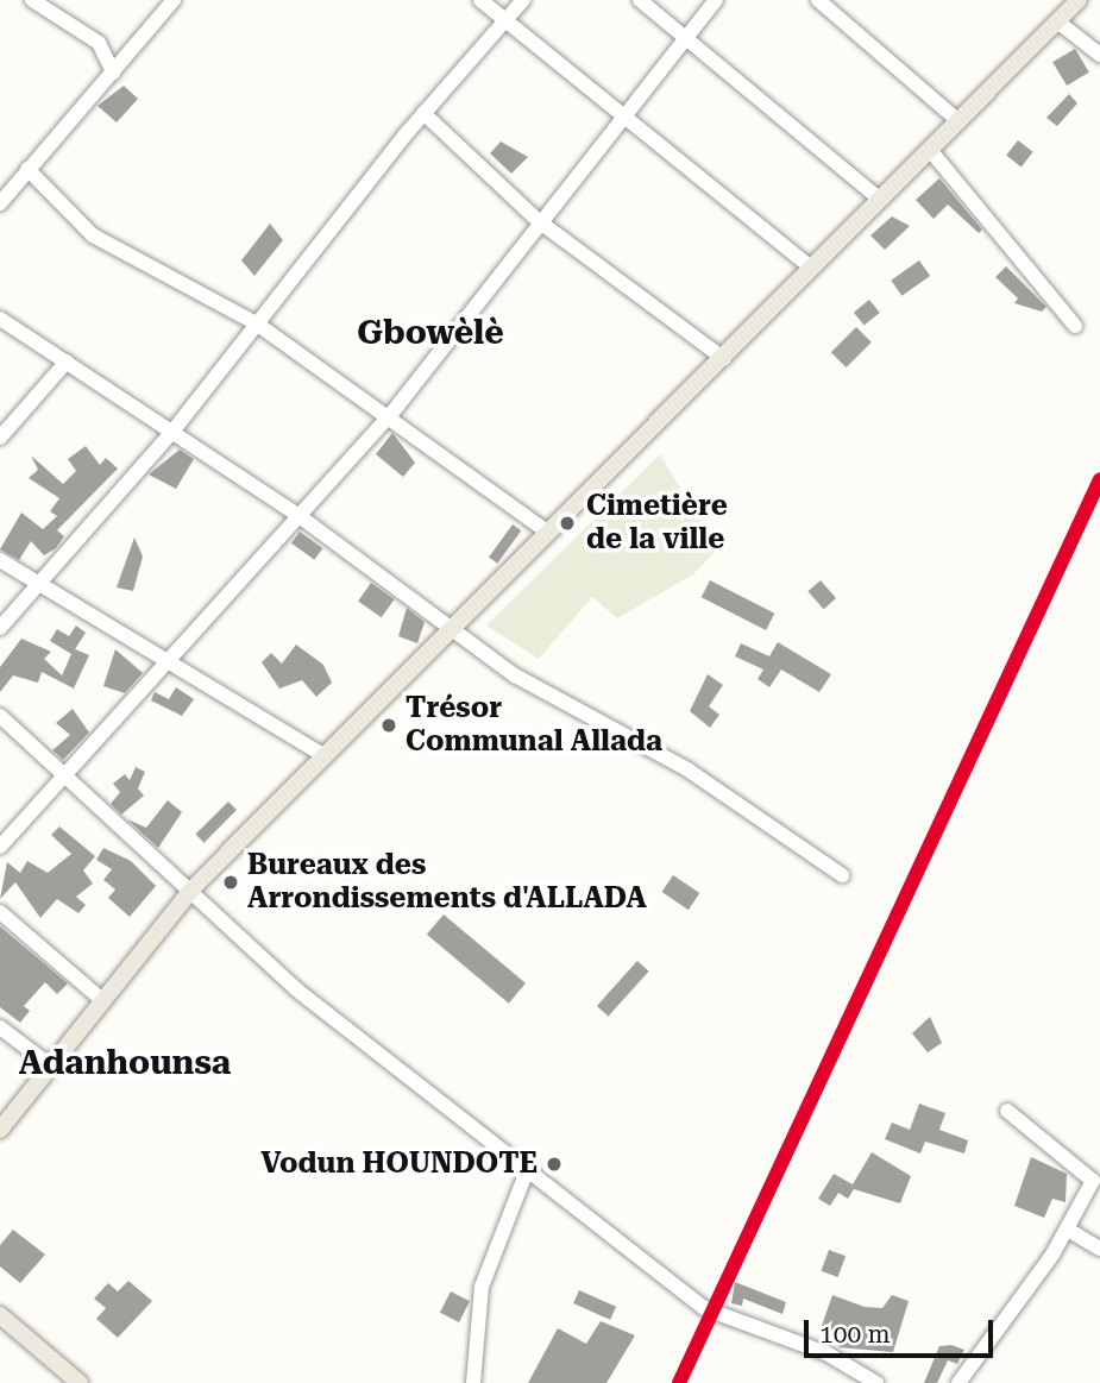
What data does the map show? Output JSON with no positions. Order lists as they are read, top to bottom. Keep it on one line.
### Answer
{"districts":["Gbowèlè","Adanhounsa"],"places":["Cimetière de la ville","Trésor Communal Allada","Bureaux des Arrondissements d'ALLADA","Vodun HOUNDOTE"],"scale_bar":"100 m"}
